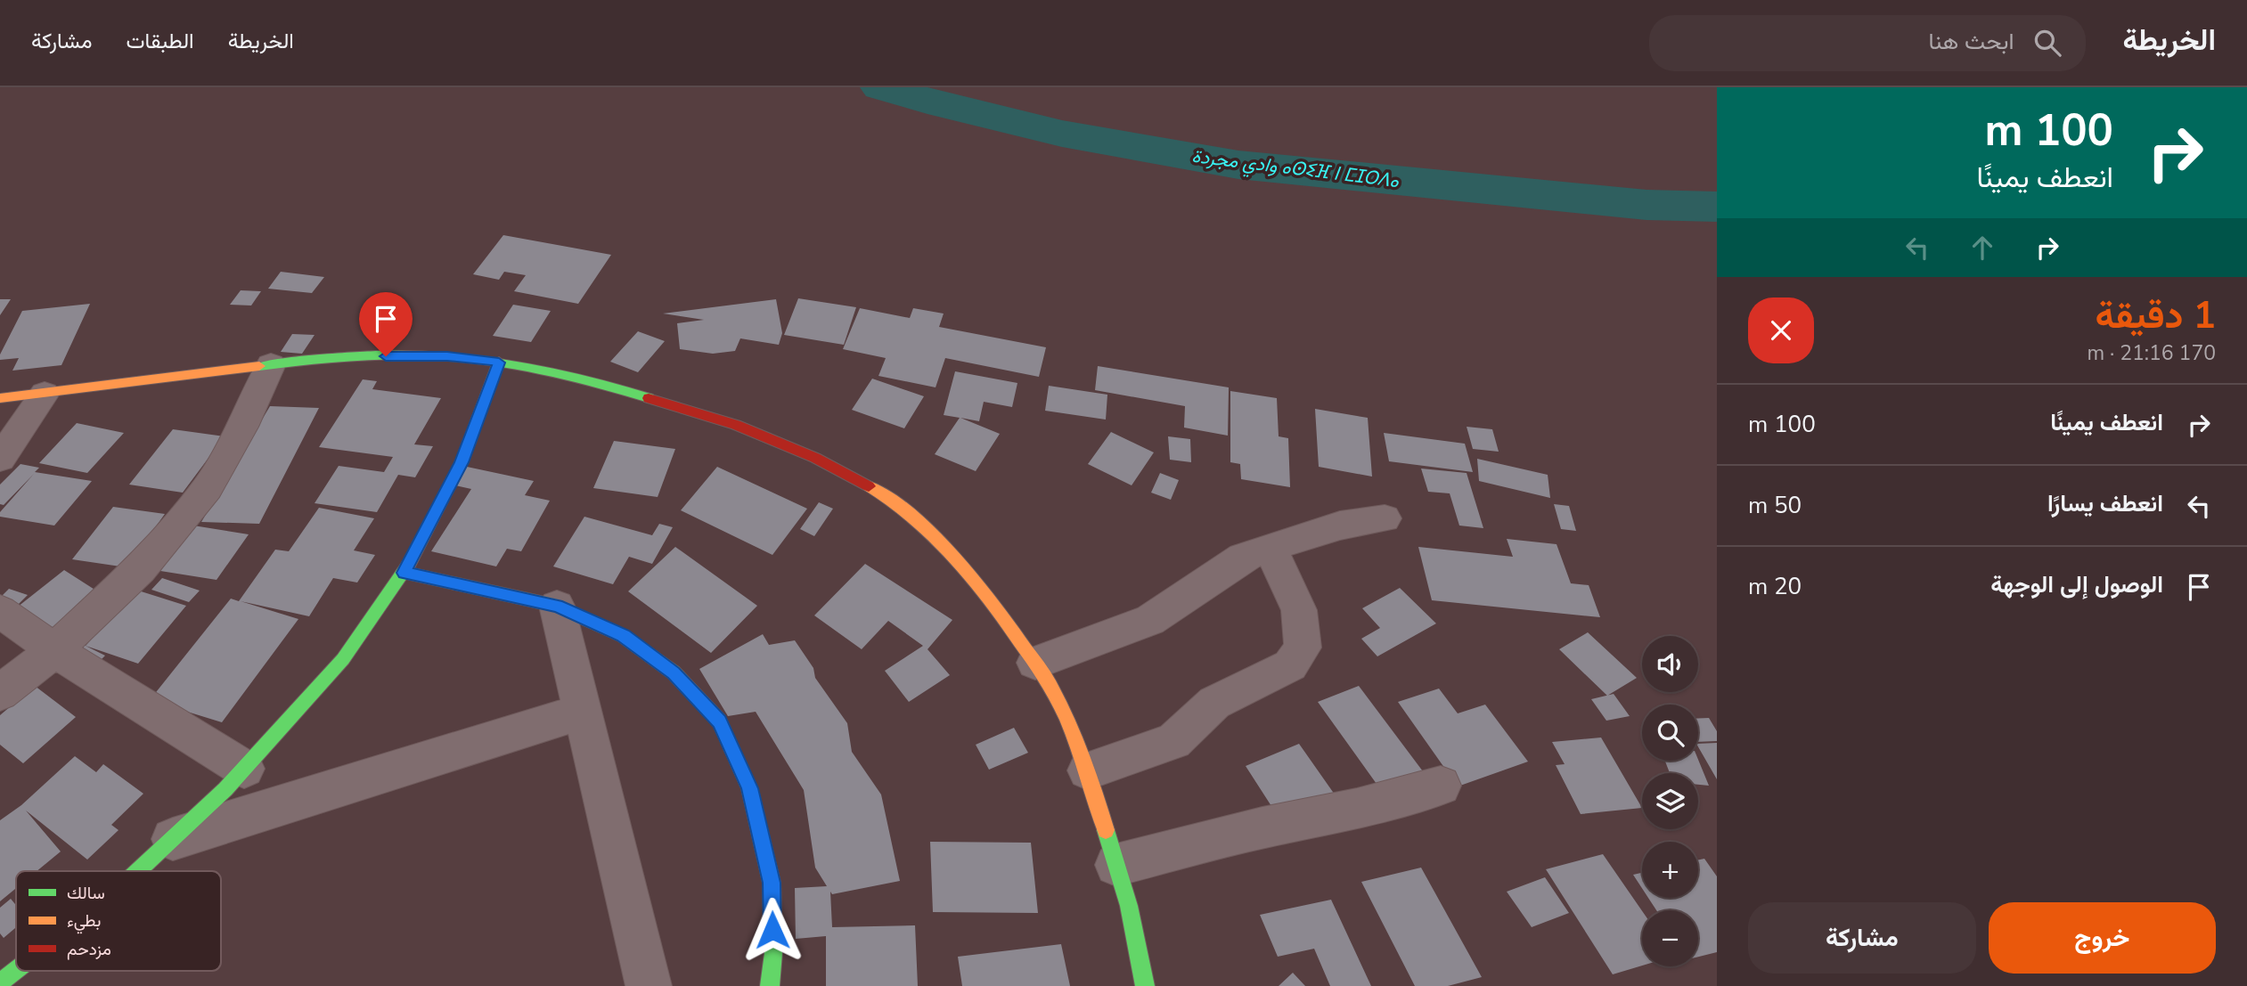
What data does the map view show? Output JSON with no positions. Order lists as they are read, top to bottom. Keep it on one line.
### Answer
{"water":["وادي مجردة ⴰⵙⵉⴼ ⵏ ⵎⵊⵔⴷⴰ"],"legend":["سالك","بطيء","مزدحم"],"page":{"header":"الخريطة","search":"ابحث هنا","nav":["الخريطة","الطبقات","مشاركة"],"turn":["100 m","انعطف يمينًا"],"heading":["1 دقيقة","170 m · 21:16"],"list":[{"name":"انعطف يمينًا","value":"100 m"},{"name":"انعطف يسارًا","value":"50 m"},{"name":"الوصول إلى الوجهة","value":"20 m"}],"map_buttons":["+","−"],"buttons":["خروج","مشاركة"]}}
